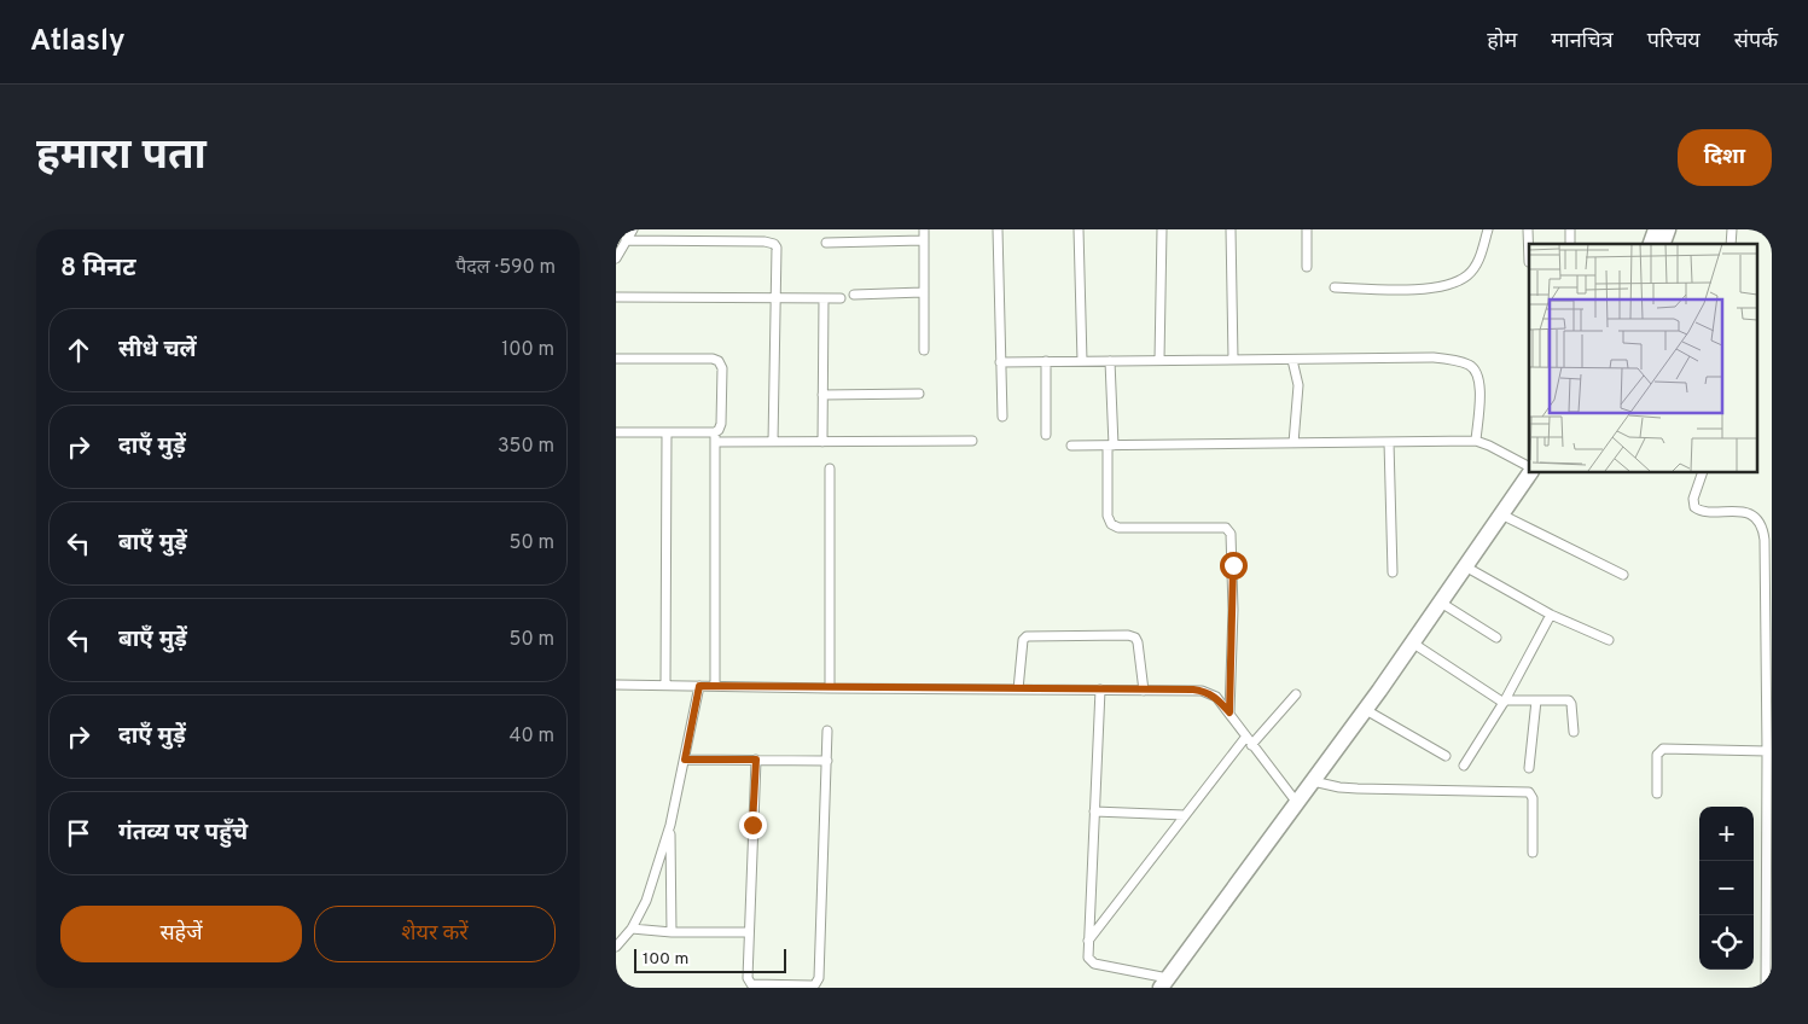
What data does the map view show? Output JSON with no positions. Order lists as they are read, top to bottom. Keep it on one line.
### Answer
{"scale_bar":"100 m","page":{"header":"Atlasly","nav":["होम","मानचित्र","परिचय","संपर्क"],"buttons":["दिशा",["सहेजें","शेयर करें"]],"title":"हमारा पता","heading":["8 मिनट","पैदल · 590 m"],"list":[["सीधे चलें","100 m"],["दाएँ मुड़ें","350 m"],["बाएँ मुड़ें","50 m"],["बाएँ मुड़ें","50 m"],["दाएँ मुड़ें","40 m"],"गंतव्य पर पहुँचे"],"map_buttons":["+","−"],"scale":"100 m"}}
